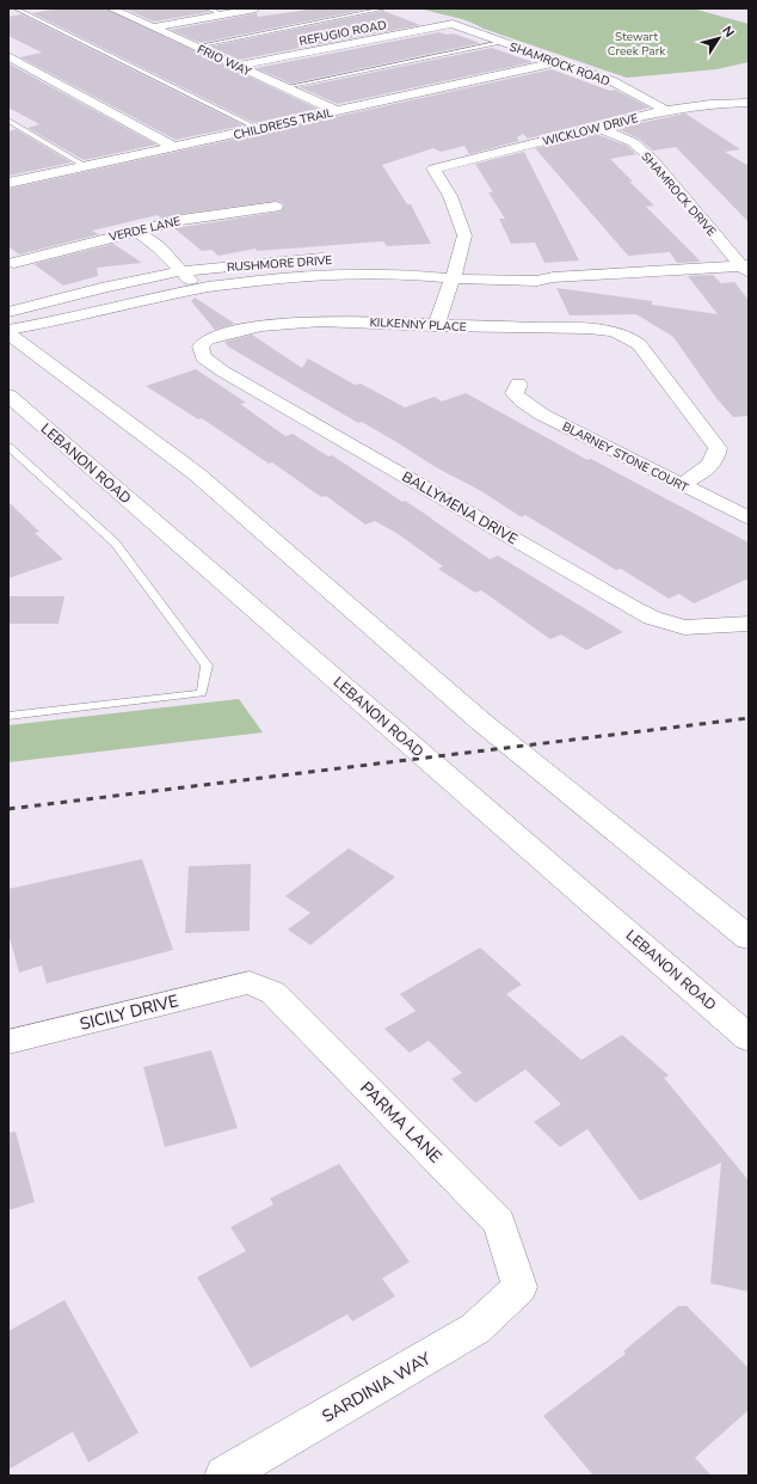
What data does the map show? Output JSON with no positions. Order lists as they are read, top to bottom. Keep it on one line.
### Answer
{"streets":{"main road":["LEBANON ROAD"],"street":["REFUGIO ROAD","FRIO WAY","SHAMROCK ROAD","CHILDRESS TRAIL","WICKLOW DRIVE","SHAMROCK DRIVE","VERDE LANE","RUSHMORE DRIVE","KILKENNY PLACE","BLARNEY STONE COURT","BALLYMENA DRIVE","SICILY DRIVE","PARMA LANE","SARDINIA WAY"]},"crossings":[["REFUGIO ROAD","FRIO WAY"],["REFUGIO ROAD","SHAMROCK ROAD"],["FRIO WAY","CHILDRESS TRAIL"],["SHAMROCK ROAD","CHILDRESS TRAIL"],["SHAMROCK ROAD","WICKLOW DRIVE"],["WICKLOW DRIVE","SHAMROCK DRIVE"],["WICKLOW DRIVE","RUSHMORE DRIVE"],["SHAMROCK DRIVE","RUSHMORE DRIVE"],["KILKENNY PLACE","BLARNEY STONE COURT"],["KILKENNY PLACE","BALLYMENA DRIVE"],["SICILY DRIVE","PARMA LANE"],["PARMA LANE","SARDINIA WAY"]],"parks":["Stewart Creek Park"],"north":"top right"}
